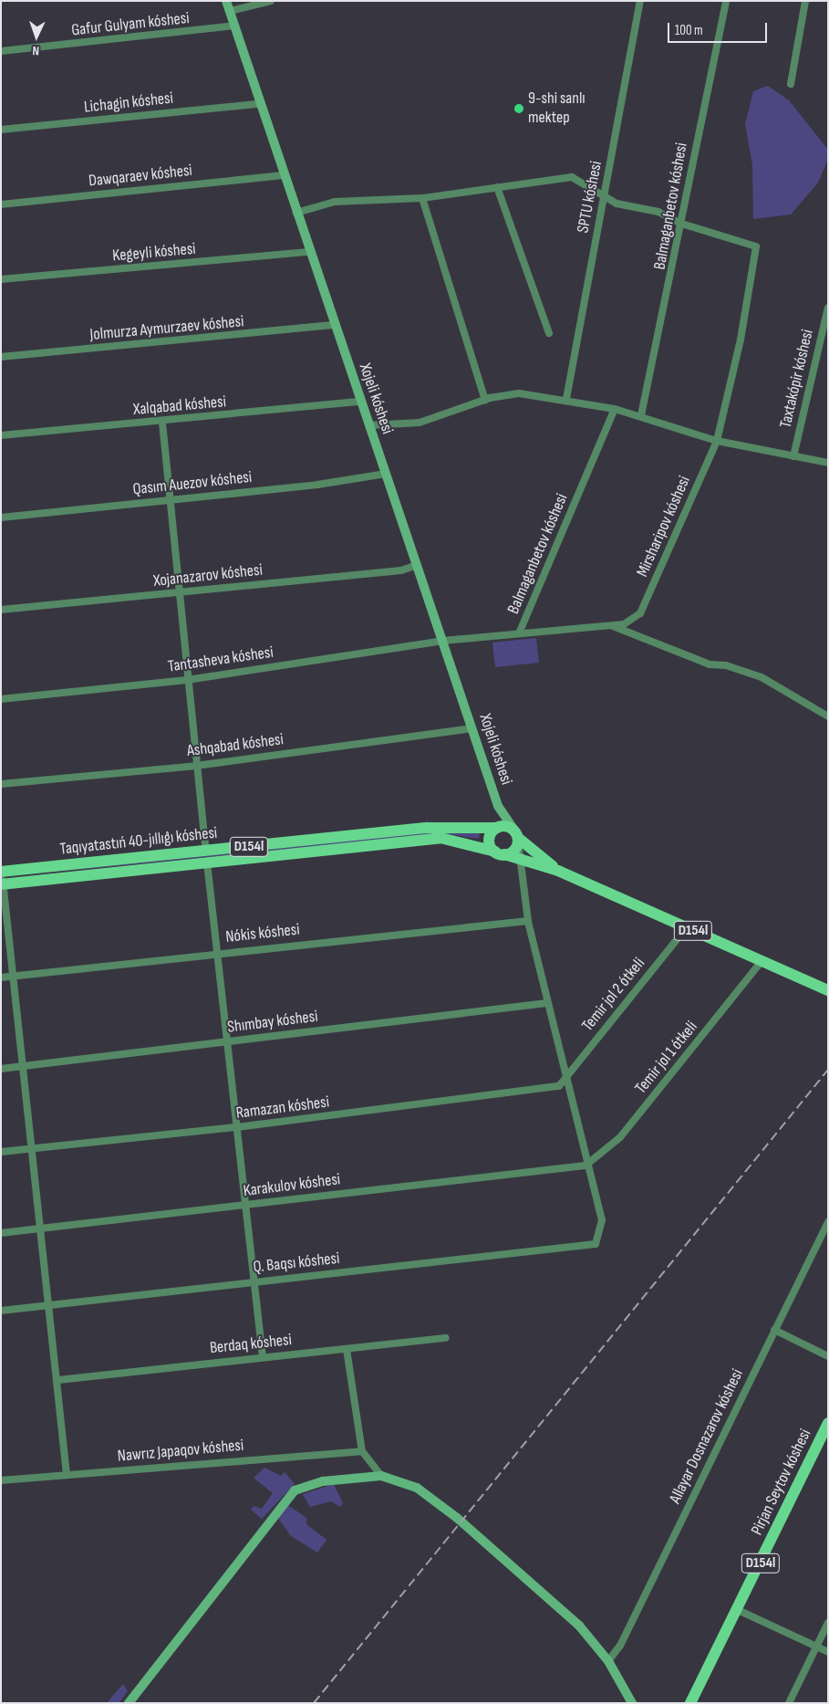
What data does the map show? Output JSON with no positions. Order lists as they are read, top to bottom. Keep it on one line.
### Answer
{"streets":{"main road":["Taqıyatastıń 40-jıllıǵı kóshesi","D154l","Pirjan Seytov kóshesi"],"street":["Gafur Gulyam kóshesi","Lichagin kóshesi","Dawqaraev kóshesi","SPTU kóshesi","Balmaganbetov kóshesi","Kegeyli kóshesi","Jolmurza Aymurzaev kóshesi","Taxtakópir kóshesi","Xojeli kóshesi","Xalqabad kóshesi","Qasım Auezov kóshesi","Mirsharipov kóshesi","Xojanazarov kóshesi","Tantasheva kóshesi","Ashqabad kóshesi","Nókis kóshesi","Temir jol 2 ótkeli","Shımbay kóshesi","Temir jol 1 ótkeli","Ramazan kóshesi","Karakulov kóshesi","Q. Baqsı kóshesi","Berdaq kóshesi","Allayar Dosnazarov kóshesi","Nawrız Japaqov kóshesi"]},"crossings":[["Gafur Gulyam kóshesi","Xojeli kóshesi"],["Lichagin kóshesi","Xojeli kóshesi"],["Dawqaraev kóshesi","Xojeli kóshesi"],["Balmaganbetov kóshesi","Mirsharipov kóshesi"],["Kegeyli kóshesi","Xojeli kóshesi"],["Jolmurza Aymurzaev kóshesi","Xojeli kóshesi"],["Xojeli kóshesi","Xalqabad kóshesi"],["Xojeli kóshesi","Qasım Auezov kóshesi"],["Xojeli kóshesi","Mirsharipov kóshesi"],["Xojeli kóshesi","Xojanazarov kóshesi"],["Xojeli kóshesi","Tantasheva kóshesi"],["Xojeli kóshesi","Ashqabad kóshesi"],["Mirsharipov kóshesi","Tantasheva kóshesi"],["Taqıyatastıń 40-jıllıǵı kóshesi","D154l"],["D154l","Temir jol 2 ótkeli"],["D154l","Temir jol 1 ótkeli"],["Temir jol 2 ótkeli","Ramazan kóshesi"],["Temir jol 1 ótkeli","Karakulov kóshesi"],["Temir jol 1 ótkeli","Q. Baqsı kóshesi"],["Karakulov kóshesi","Q. Baqsı kóshesi"]],"places":["9-shi sanlı mektep"],"scale_bar":"100 m","north":"bottom"}
